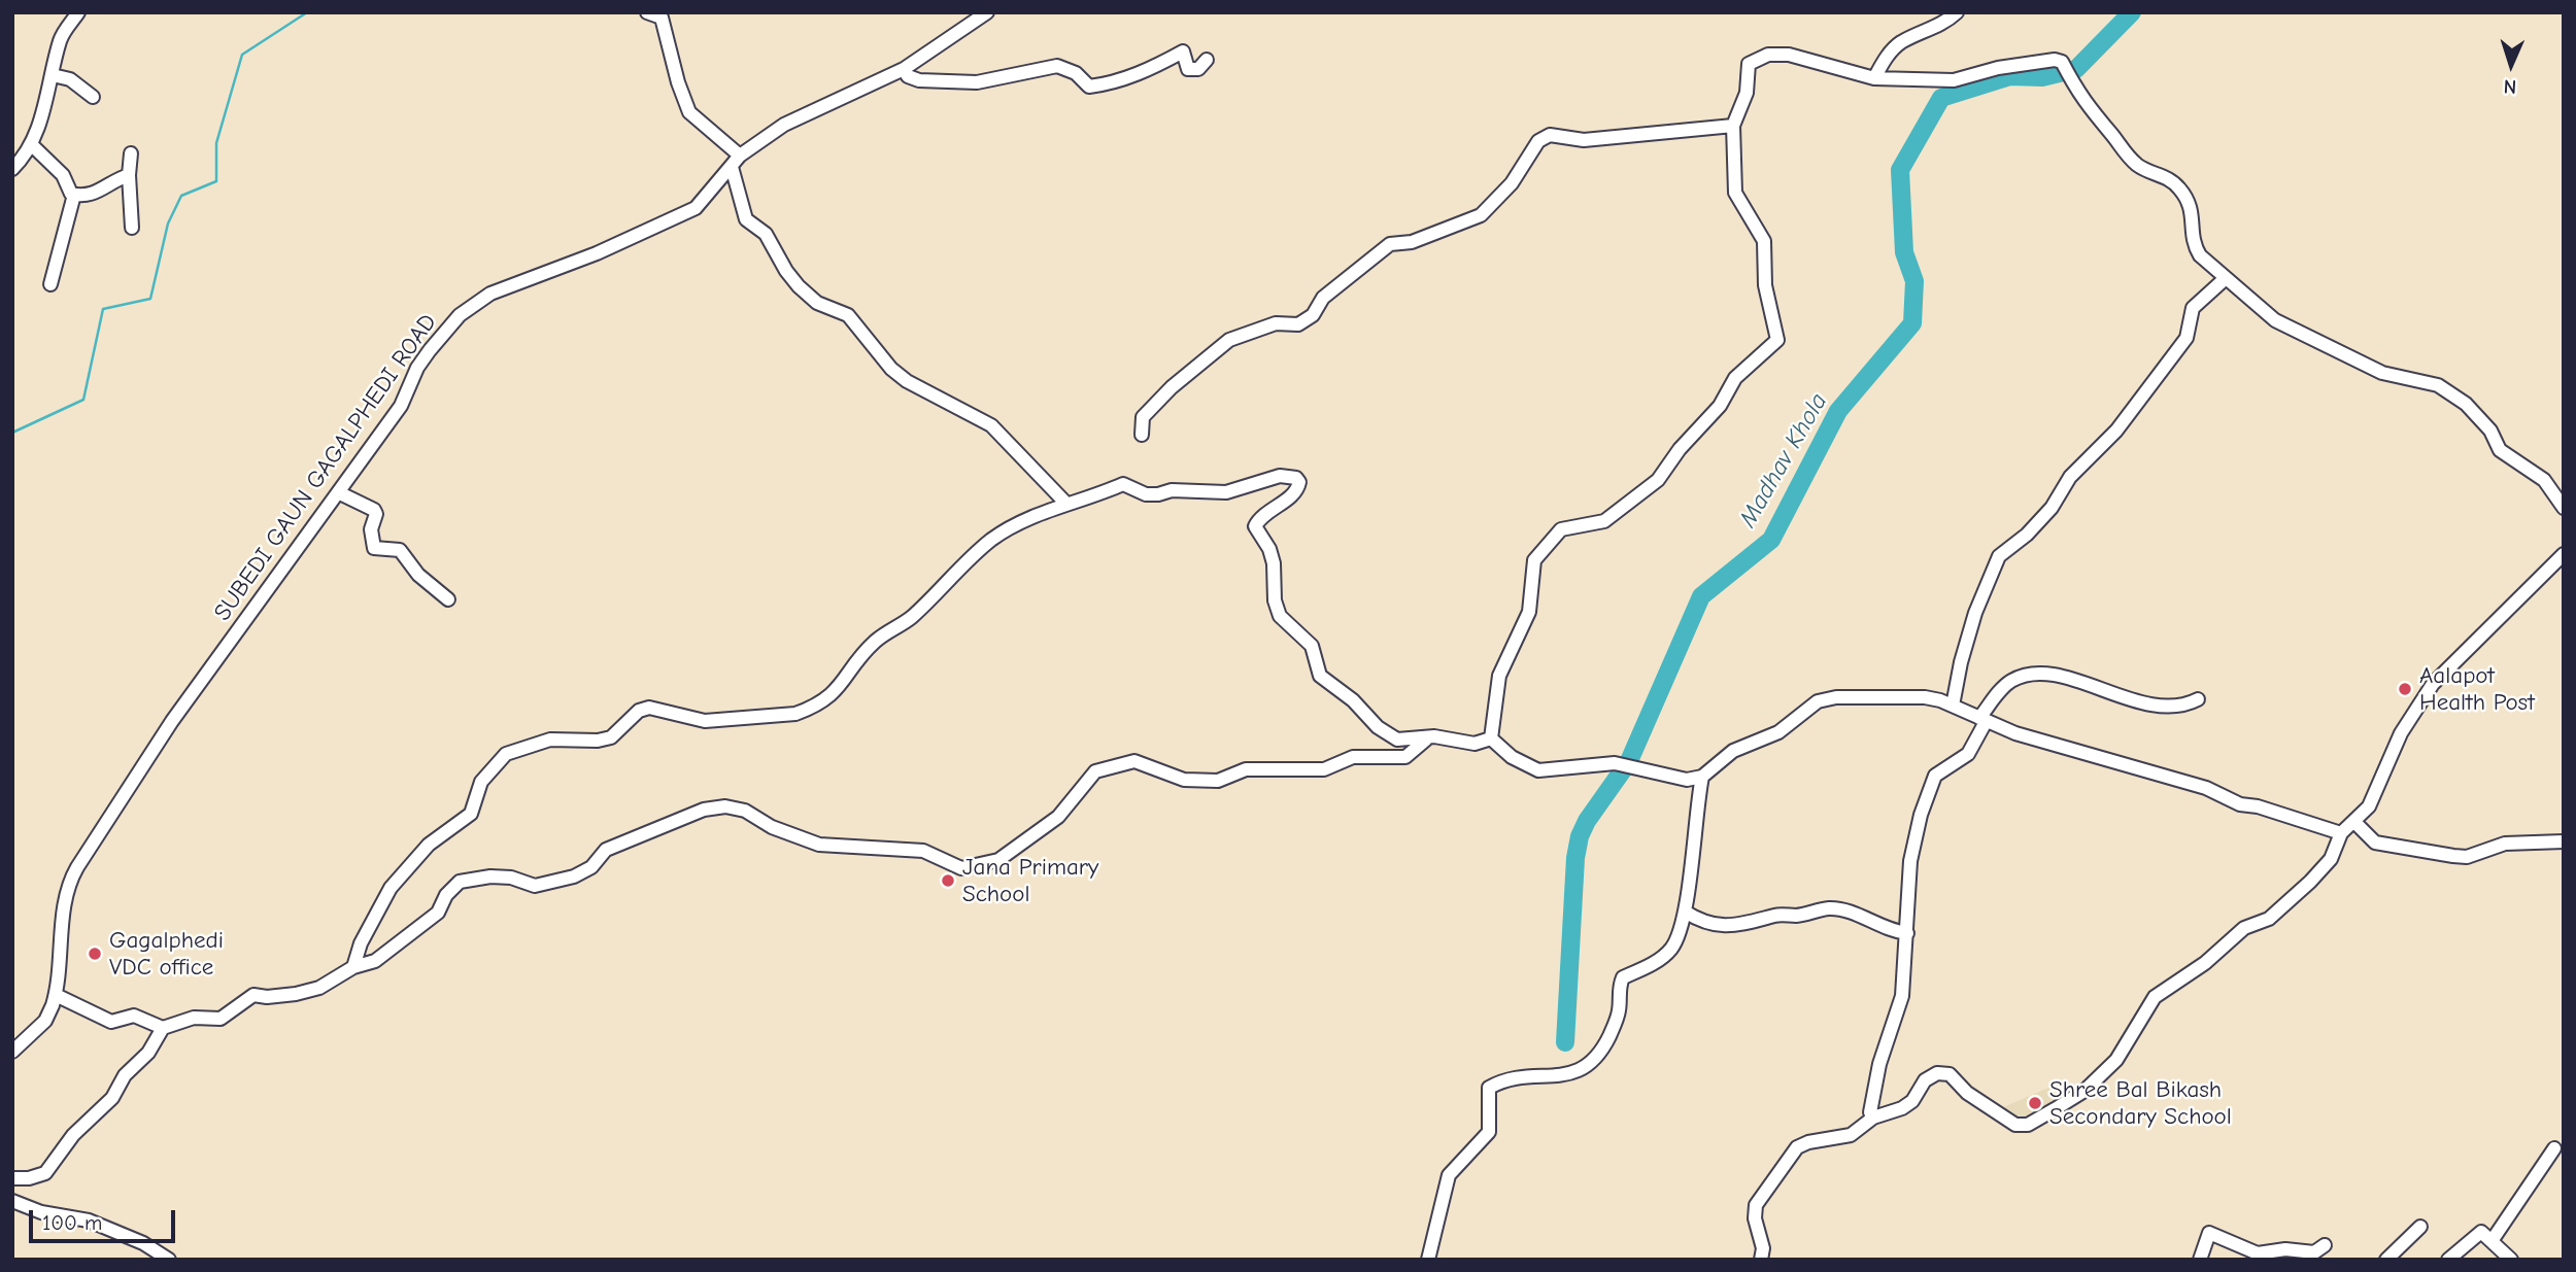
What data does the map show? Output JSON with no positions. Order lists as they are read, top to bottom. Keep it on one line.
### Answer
{"streets":{"street":["SUBEDI GAUN GAGALPHEDI ROAD"]},"water":["Madhav Khola"],"places":["Aalapot Health Post","Jana Primary School","Gagalphedi VDC office","Shree Bal Bikash Secondary School"],"scale_bar":"100 m","north":"bottom"}
